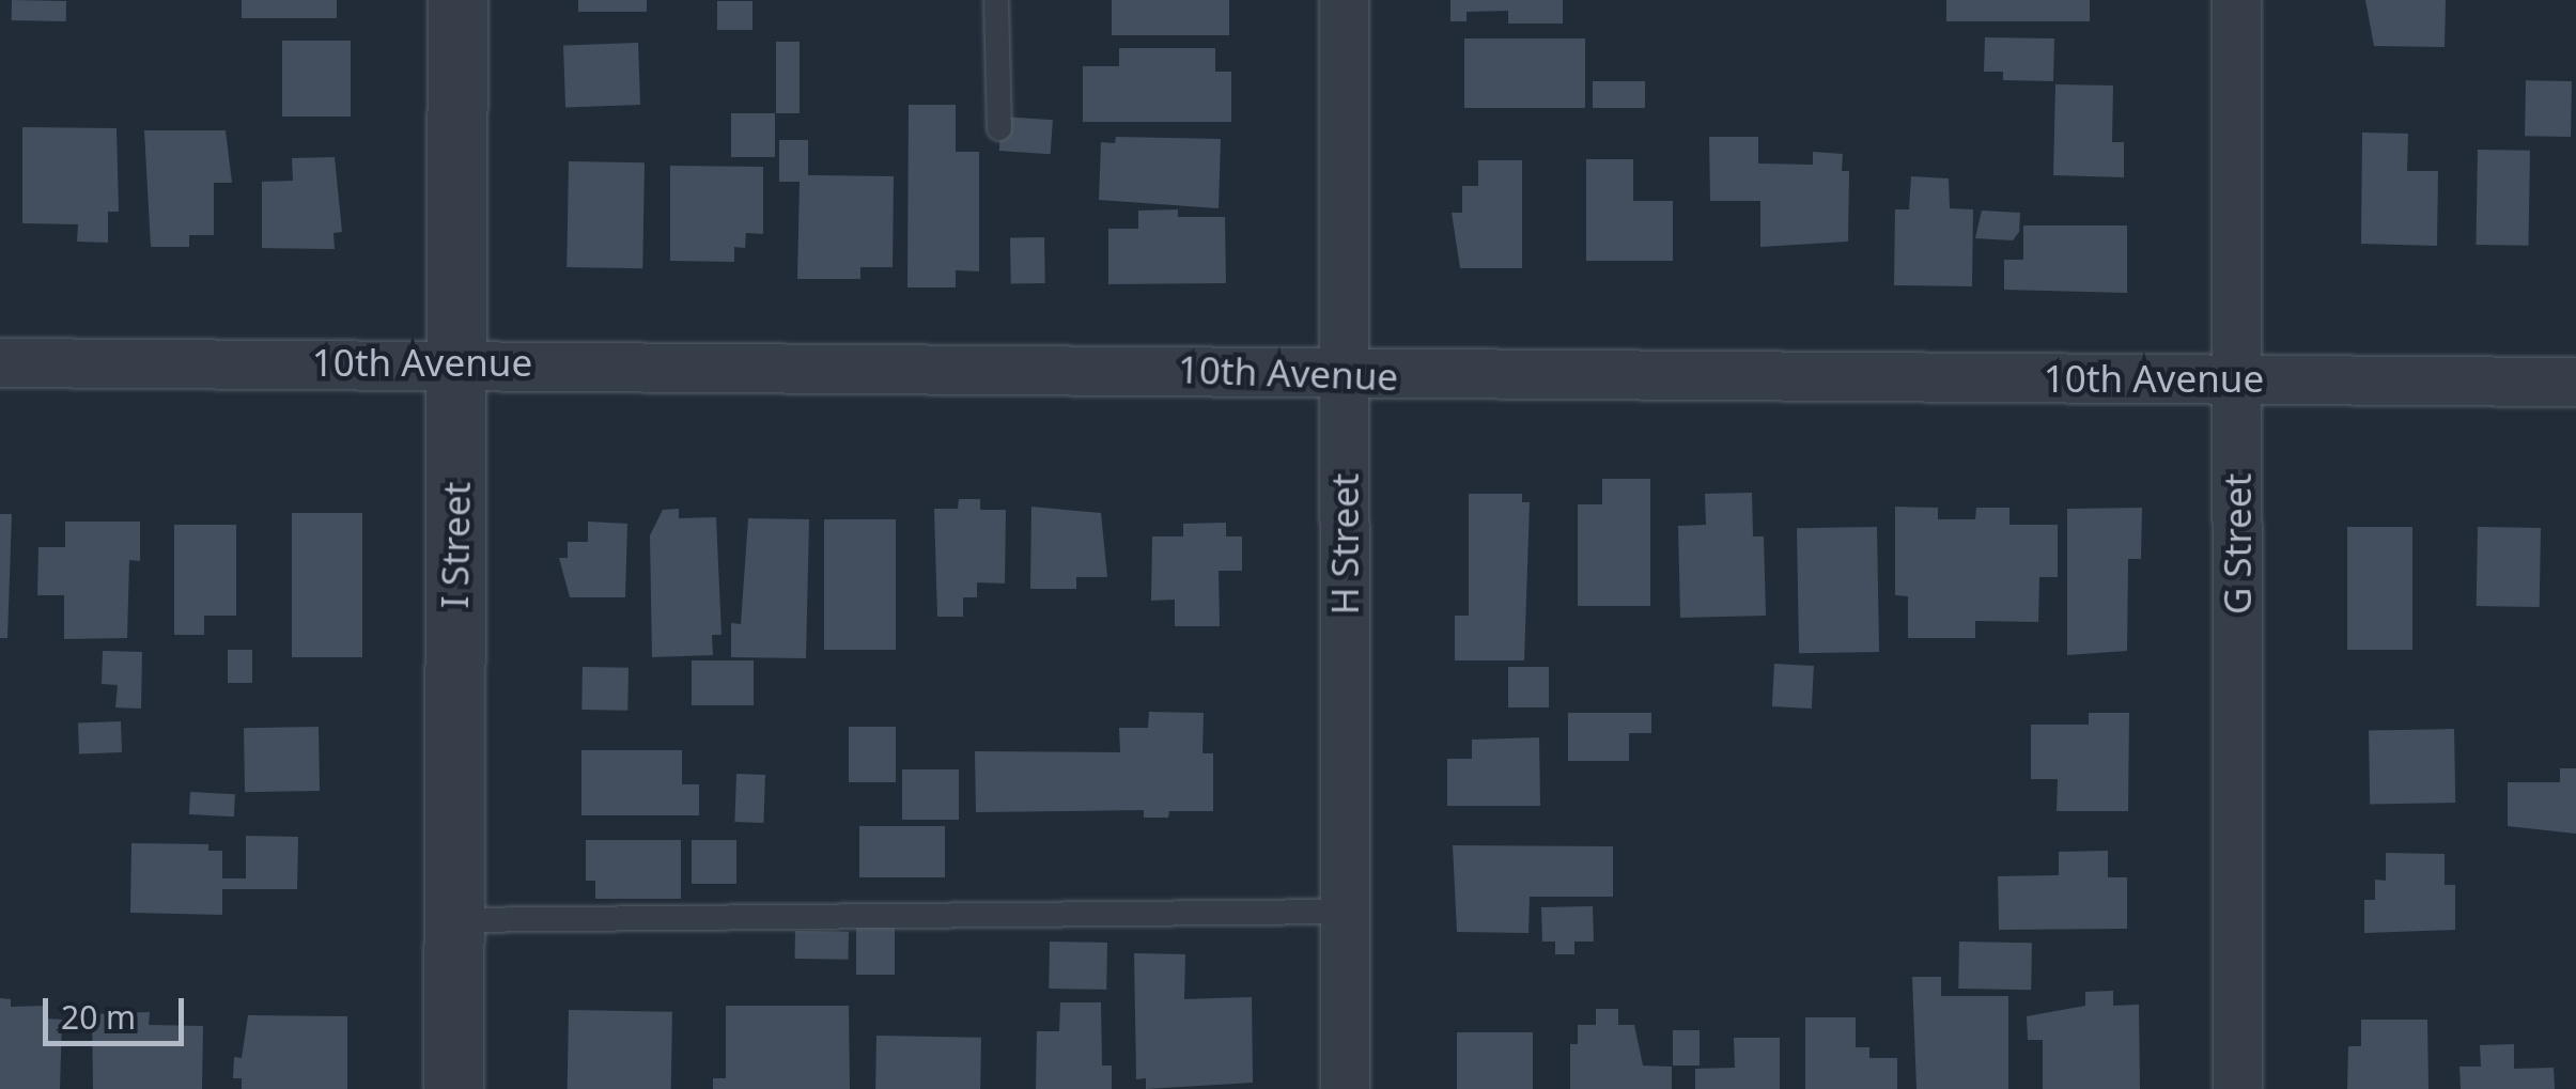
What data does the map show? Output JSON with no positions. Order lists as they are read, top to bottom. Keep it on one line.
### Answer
{"streets":{"street":["10th Avenue","H Street","G Street","I Street"]},"crossings":[["10th Avenue","H Street"],["10th Avenue","G Street"],["10th Avenue","I Street"]],"scale_bar":"20 m"}
